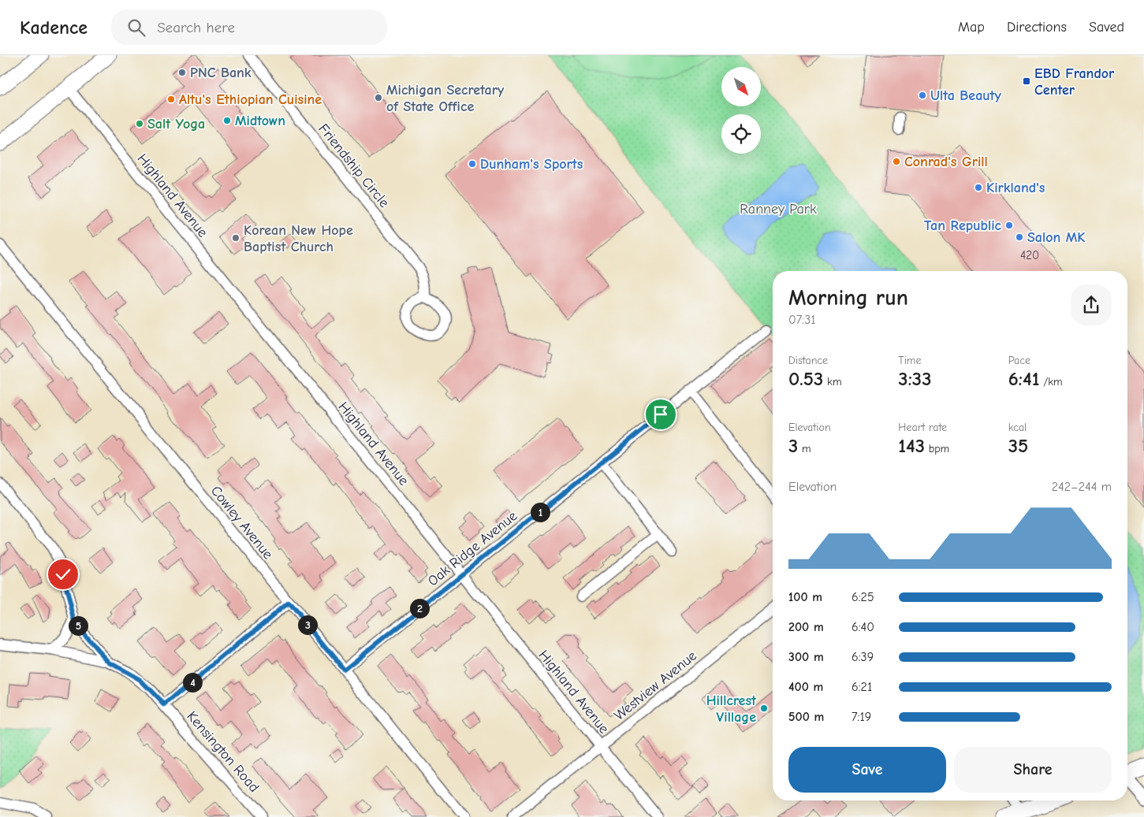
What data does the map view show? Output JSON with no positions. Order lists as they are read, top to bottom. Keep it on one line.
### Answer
{"streets":{"street":["Friendship Circle","Highland Avenue","Cowley Avenue","Oak Ridge Avenue","Westview Avenue","Kensington Road"]},"crossings":[["Highland Avenue","Oak Ridge Avenue"],["Highland Avenue","Westview Avenue"],["Cowley Avenue","Oak Ridge Avenue"]],"parks":["Ranney Park"],"places":{"other":["PNC Bank","Ulta Beauty","Michigan Secretary of State Office","Altu's Ethiopian Cuisine","Midtown","Salt Yoga","Conrad's Grill","Dunham's Sports","Kirkland's","Tan Republic","Salon MK","Korean New Hope Baptist Church","Hillcrest Village"],"transit":["EBD Frandor Center"]},"house_numbers":["420"],"north":"bottom right","page":{"header":"Kadence","search":"Search here","nav":["Map","Directions","Saved"],"heading":["Morning run","07:31"],"stats":[["Distance","0.53 km"],["Time","3:33"],["Pace","6:41 /km"],["Elevation","3 m"],["Heart rate","143 bpm"],["kcal","35"]],"chart":["Elevation","242–244 m"],"pins":["1","2","3","5","4"],"list":[{"name":"100 m","note":"6:25"},{"name":"200 m","note":"6:40"},{"name":"300 m","note":"6:39"},{"name":"400 m","note":"6:21"},{"name":"500 m","note":"7:19"}],"buttons":["Save","Share"]}}
